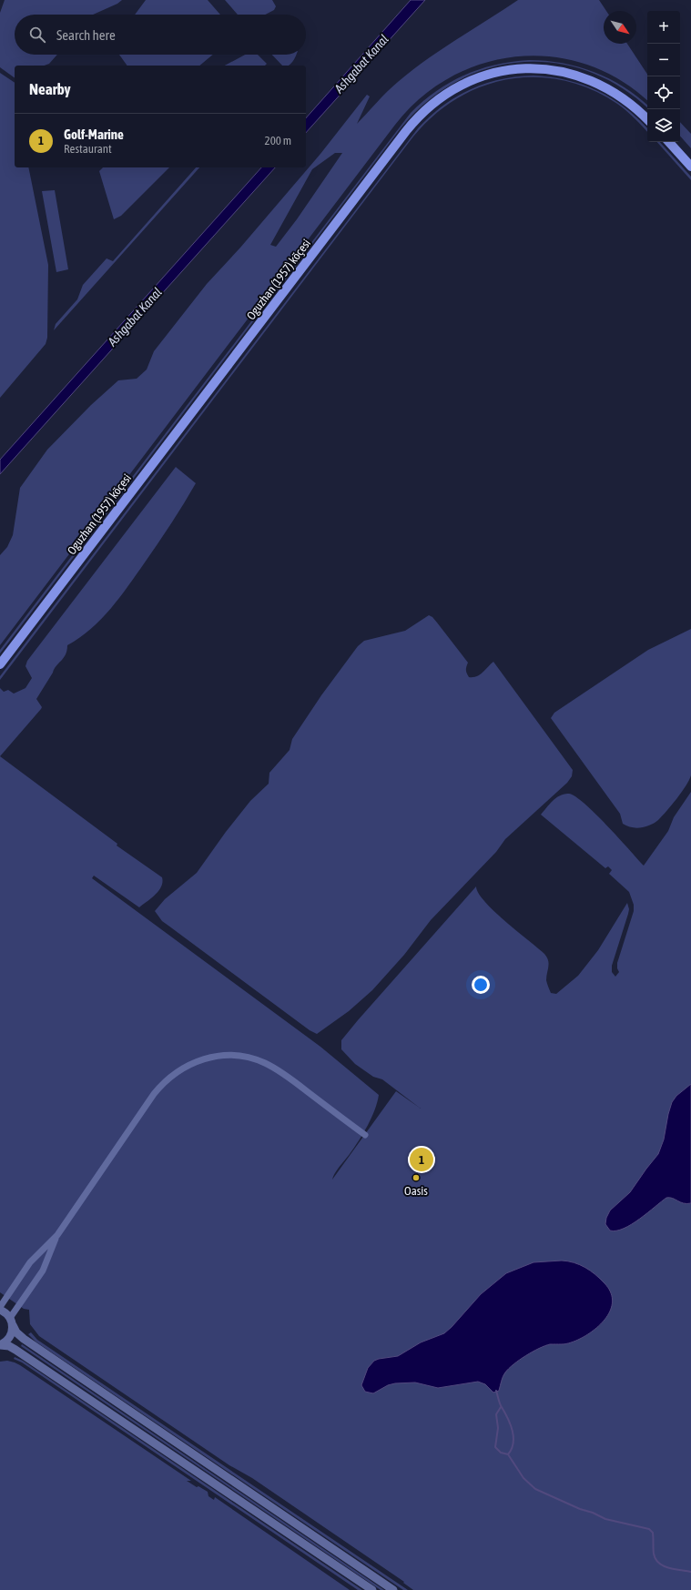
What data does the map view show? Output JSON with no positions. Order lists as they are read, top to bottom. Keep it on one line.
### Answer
{"streets":{"main road":["Oguzhan (1957) köçesi"]},"water":["Ashgabat Kanal"],"places":["Oasis"],"north":"bottom right","page":{"map_buttons":["+","−"],"search":"Search here","heading":"Nearby","list":[{"mark":"1","name":"Golf-Marine","note":"Restaurant","value":"200 m"}],"pins":"1"}}
